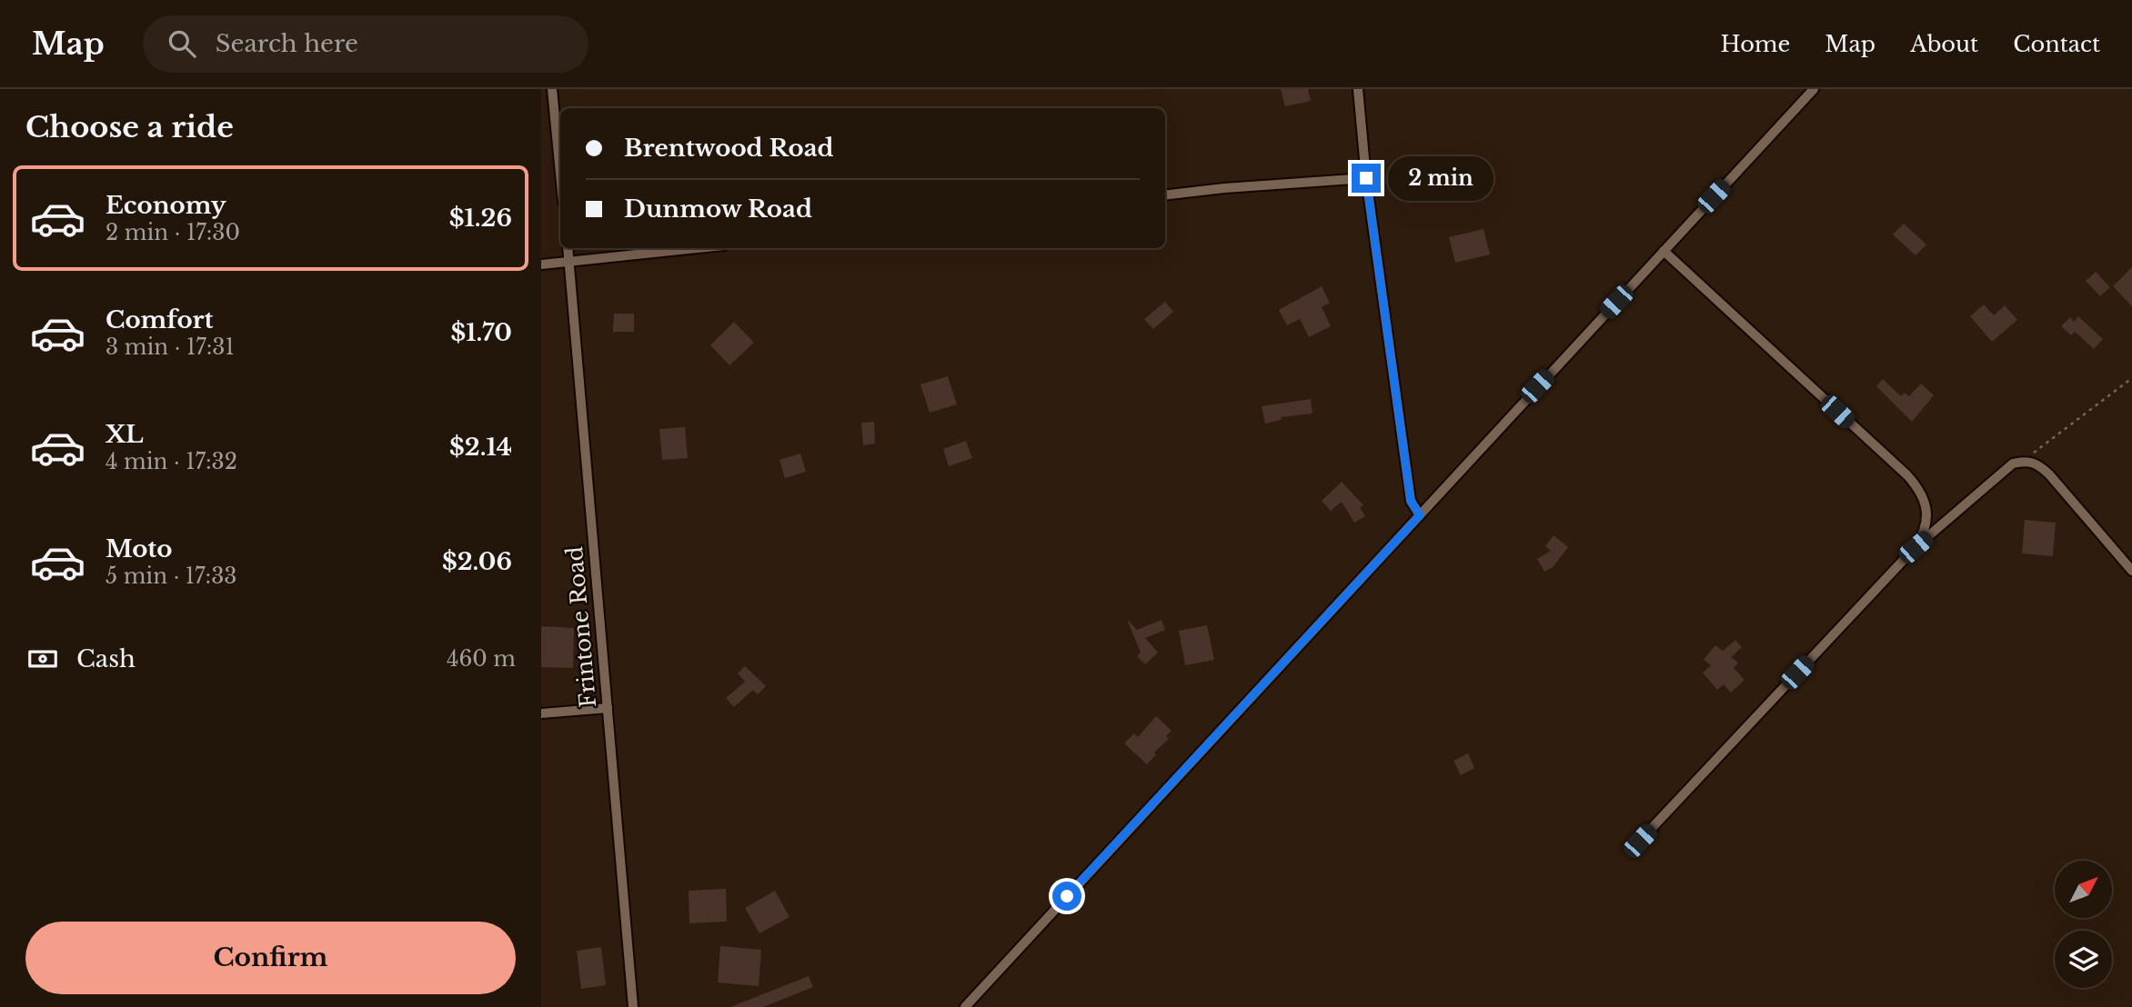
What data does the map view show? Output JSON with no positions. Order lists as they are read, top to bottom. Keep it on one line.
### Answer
{"streets":{"street":["Frintone Road"]},"north":"top right","page":{"header":"Map","search":"Search here","nav":["Home","Map","About","Contact"],"heading":"Choose a ride","banner":["Brentwood Road","Dunmow Road"],"bubble":"2 min","list":[{"name":"Economy","note":"2 min · 17:30","value":"$1.26"},{"name":"Comfort","note":"3 min · 17:31","value":"$1.70"},{"name":"XL","note":"4 min · 17:32","value":"$2.14"},{"name":"Moto","note":"5 min · 17:33","value":"$2.06"}],"pay":["Cash","460 m"],"buttons":"Confirm"}}
